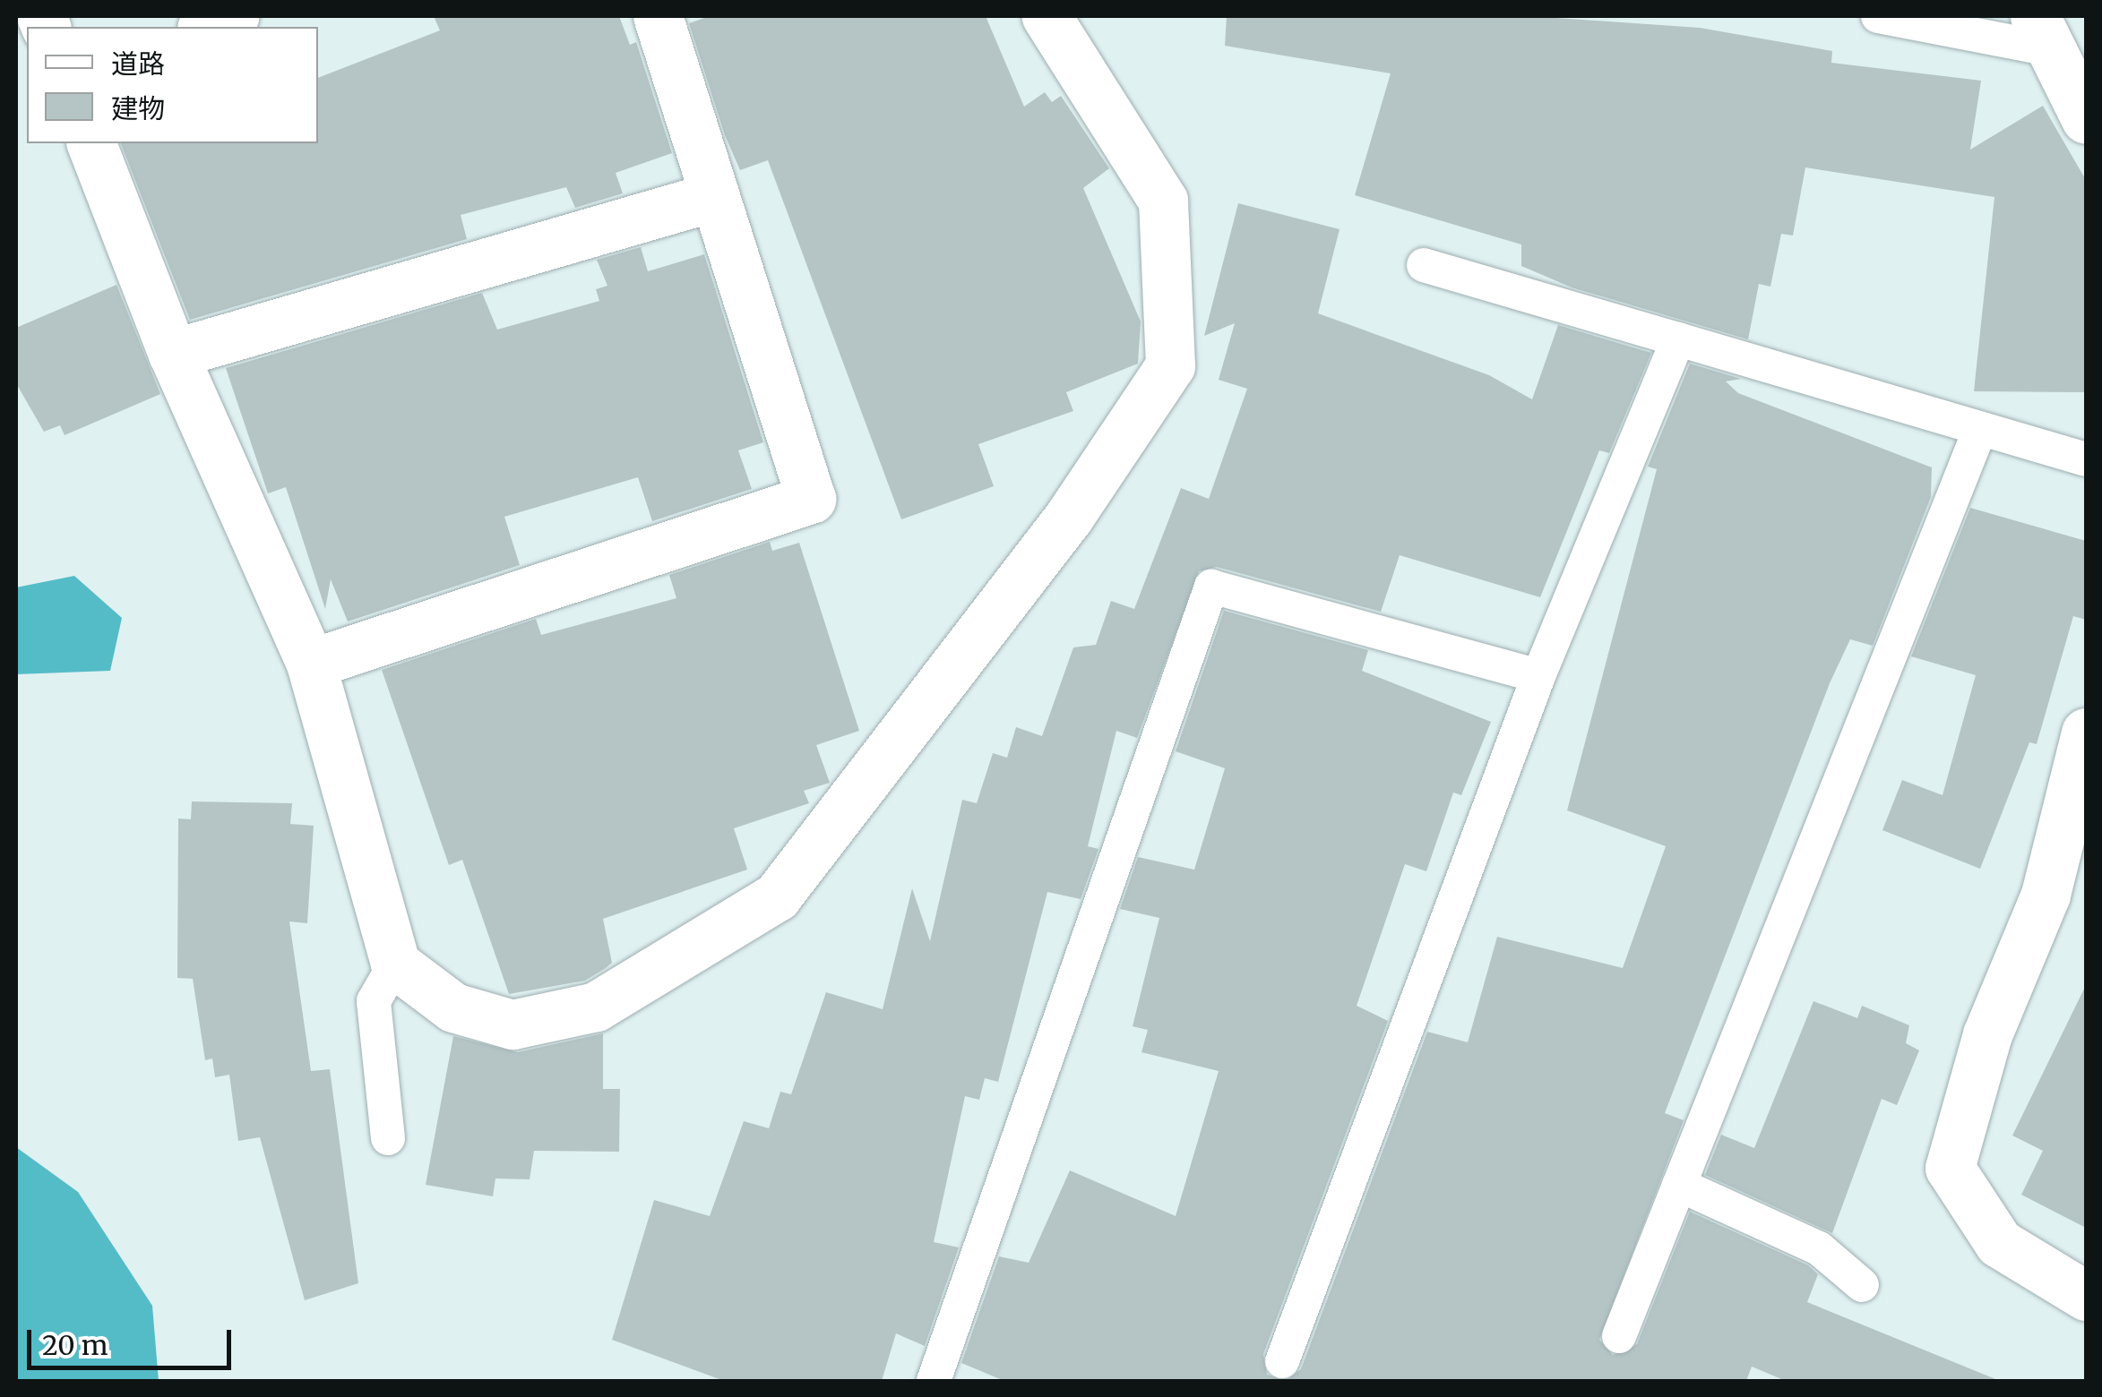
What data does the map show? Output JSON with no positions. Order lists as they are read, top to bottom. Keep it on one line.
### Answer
{"legend":["道路","建物"],"scale_bar":"20 m"}
